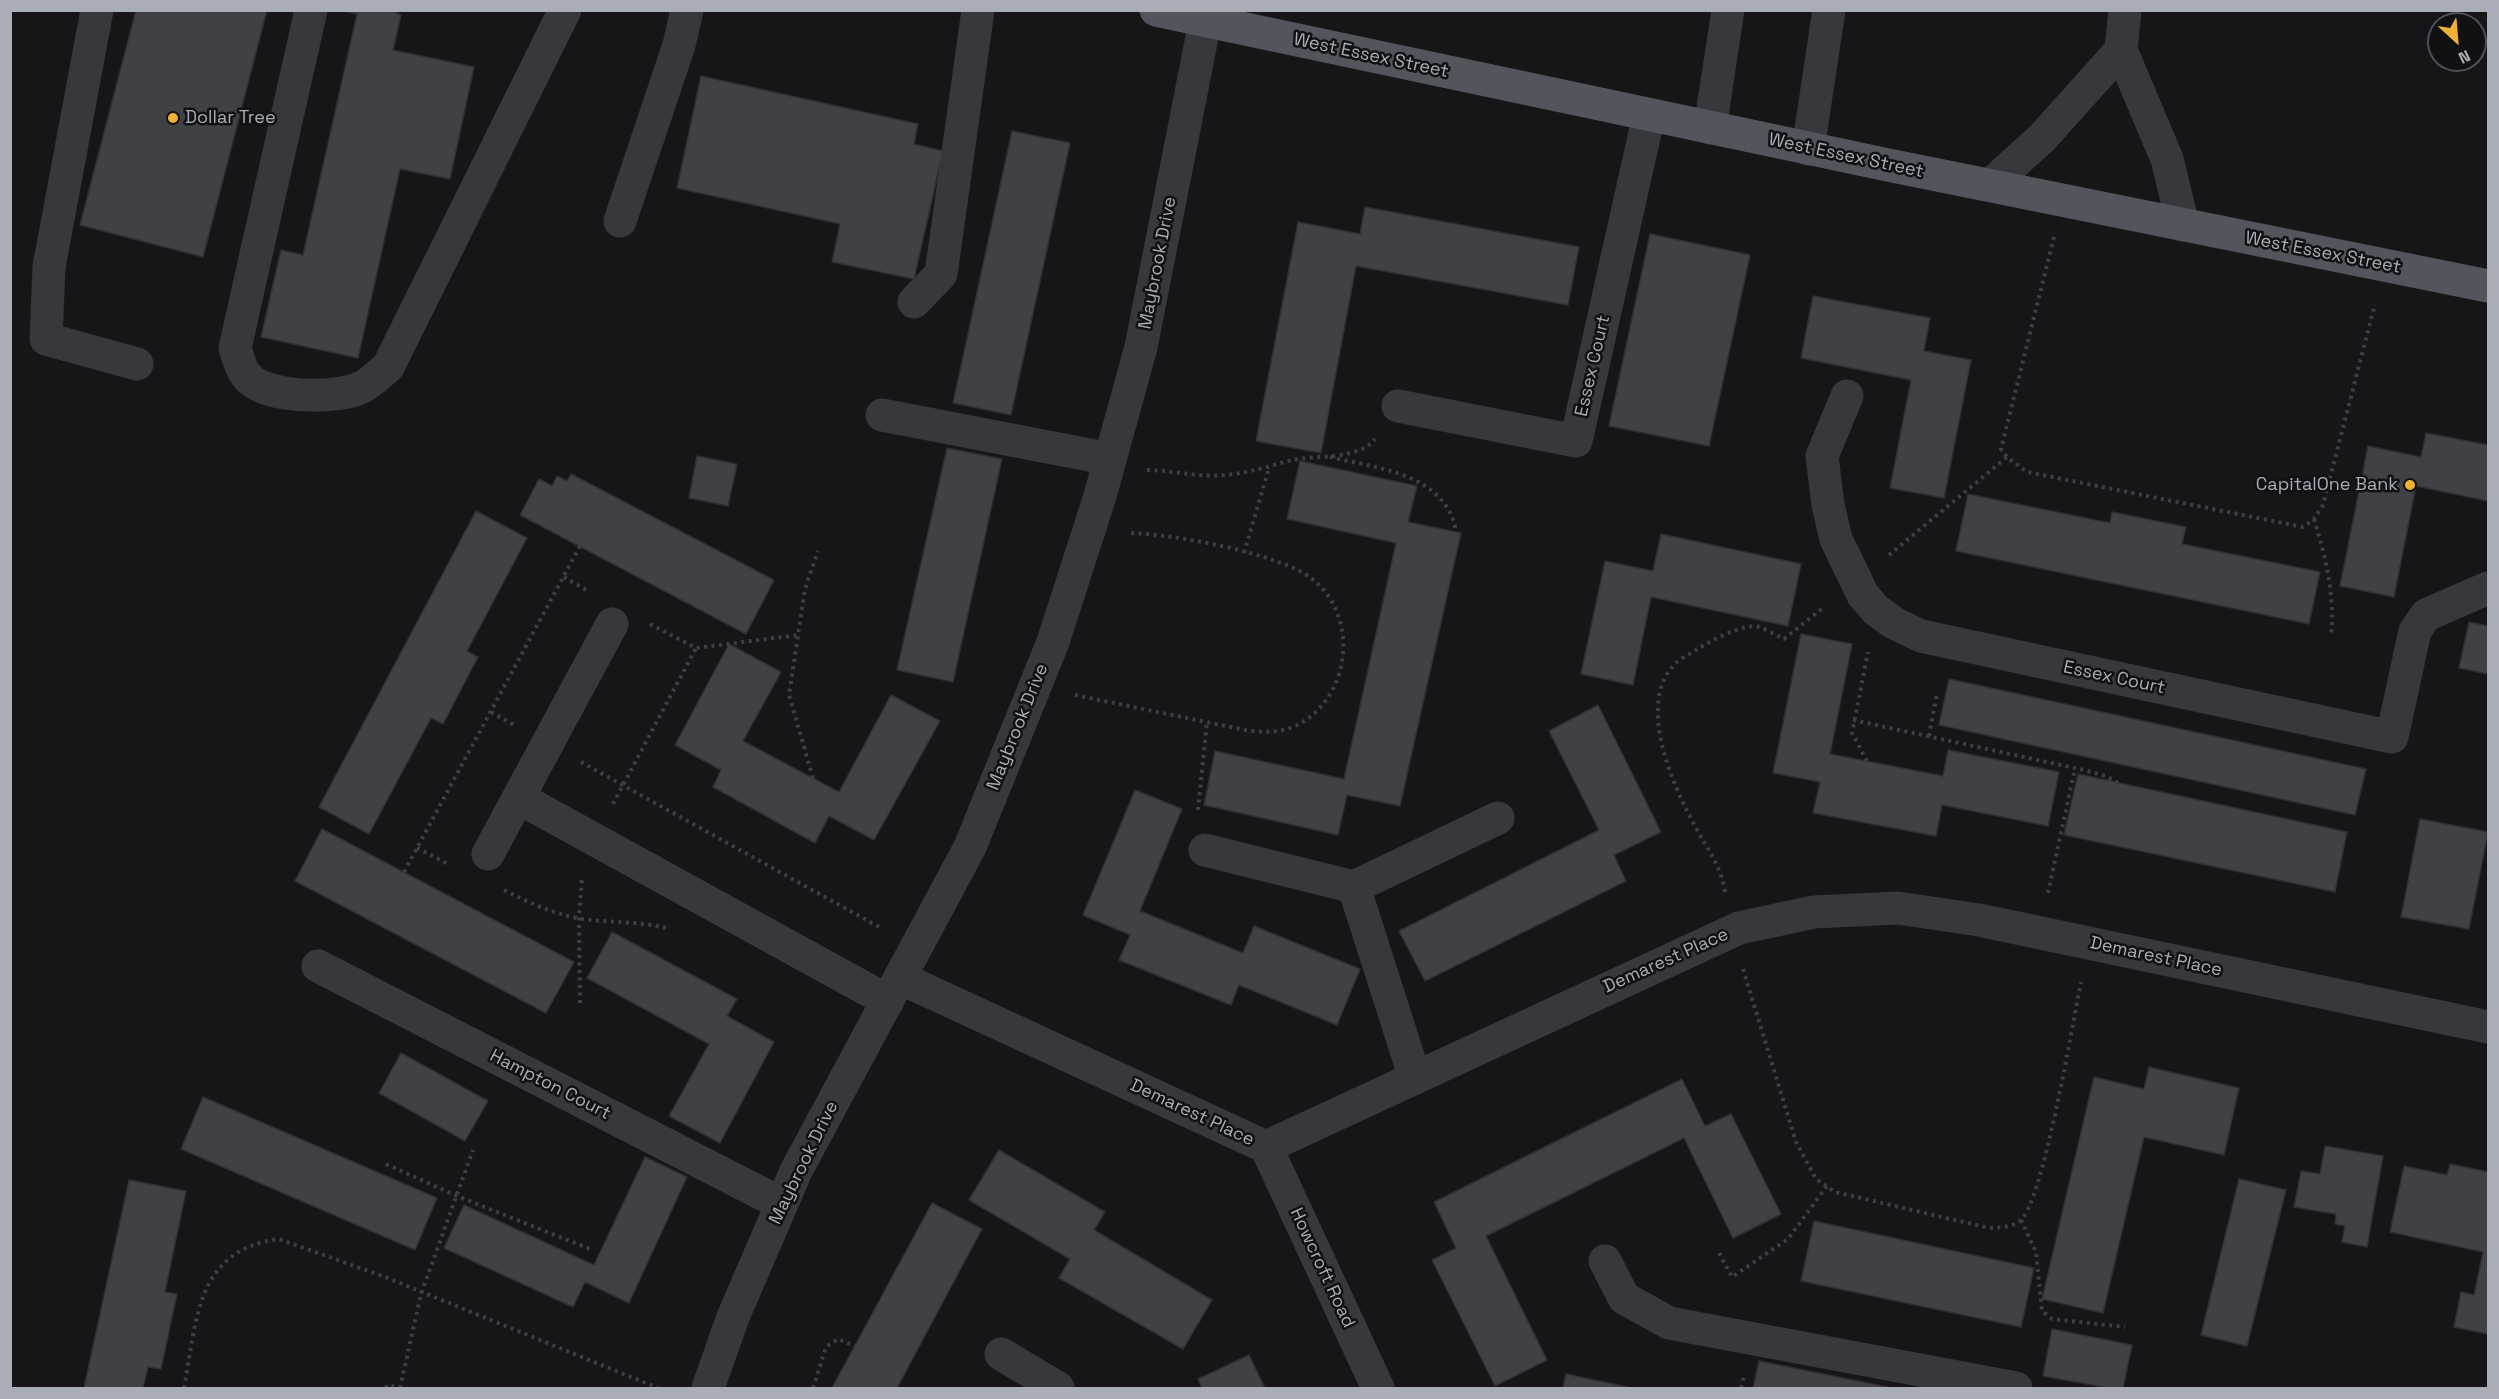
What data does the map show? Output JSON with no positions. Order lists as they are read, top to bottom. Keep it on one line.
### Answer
{"streets":{"main road":["West Essex Street"],"street":["Maybrook Drive","Essex Court","Demarest Place","Hampton Court","Howcroft Road"]},"crossings":[["West Essex Street","Maybrook Drive"],["West Essex Street","Essex Court"],["Maybrook Drive","Demarest Place"],["Maybrook Drive","Hampton Court"],["Demarest Place","Howcroft Road"]],"places":["Dollar Tree","CapitalOne Bank"],"north":"bottom right"}
